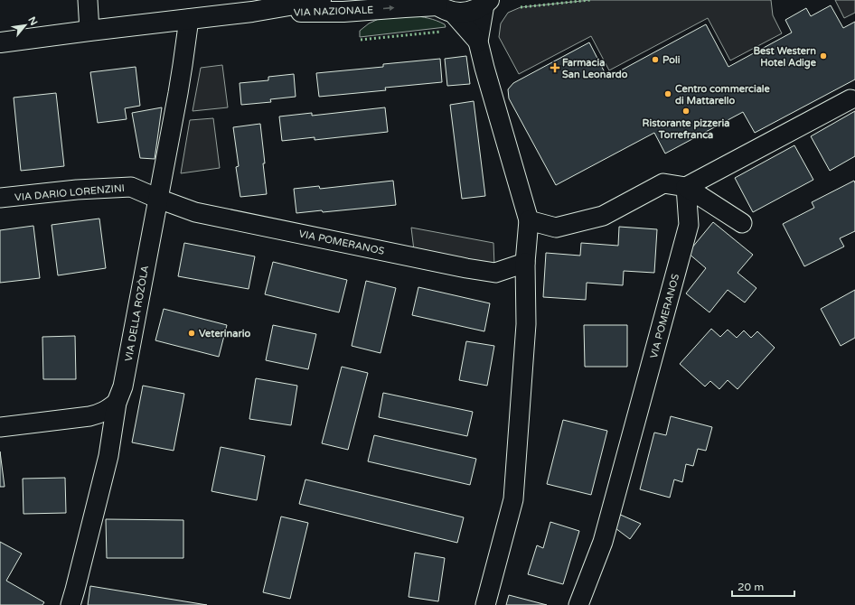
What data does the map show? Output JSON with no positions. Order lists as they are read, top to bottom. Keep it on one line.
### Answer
{"streets":{"main road":["VIA NAZIONALE"],"street":["VIA DARIO LORENZINI","VIA POMERANOS","VIA DELLA ROZÒLA"]},"crossings":[["VIA NAZIONALE","VIA DELLA ROZÒLA"],["VIA DARIO LORENZINI","VIA POMERANOS"],["VIA DARIO LORENZINI","VIA DELLA ROZÒLA"],["VIA POMERANOS","VIA DELLA ROZÒLA"]],"places":{"other":["Best Western Hotel Adige","Poli","Centro commerciale di Mattarello","Ristorante pizzeria Torrefranca","Veterinario"],"health":["Farmacia San Leonardo"]},"scale_bar":"20 m","north":"top right"}
